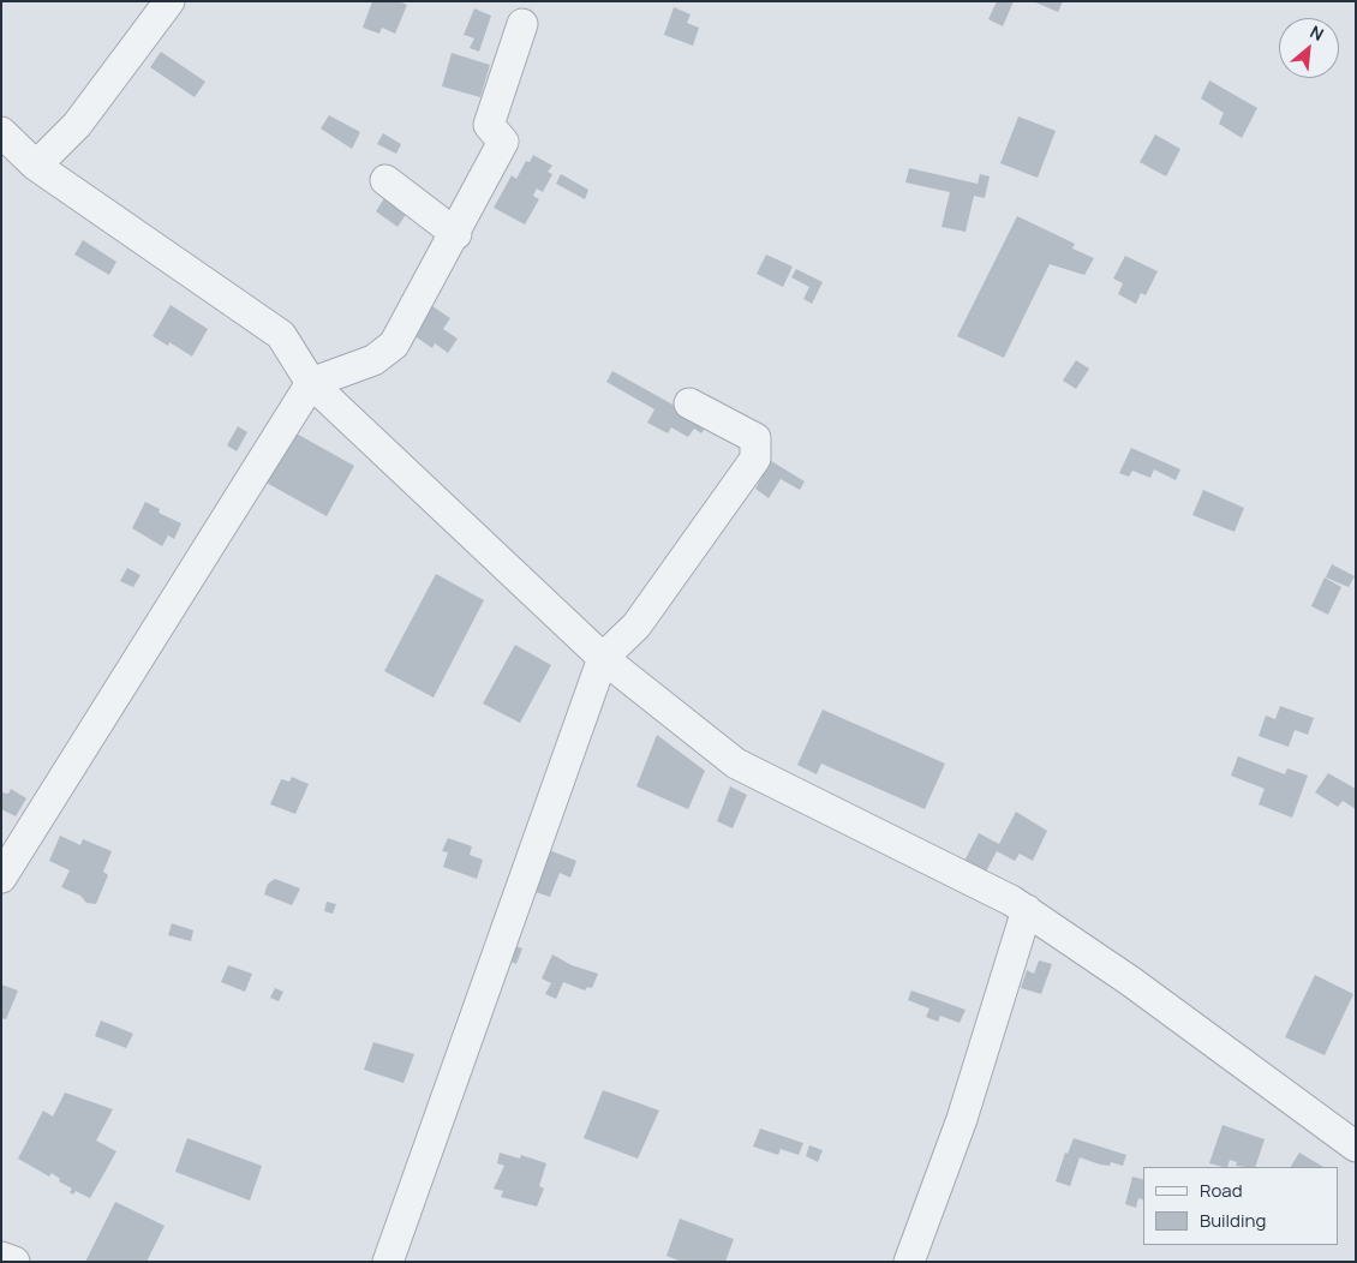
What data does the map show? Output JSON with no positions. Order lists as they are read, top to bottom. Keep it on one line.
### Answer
{"legend":["Road","Building"],"north":"top right"}
